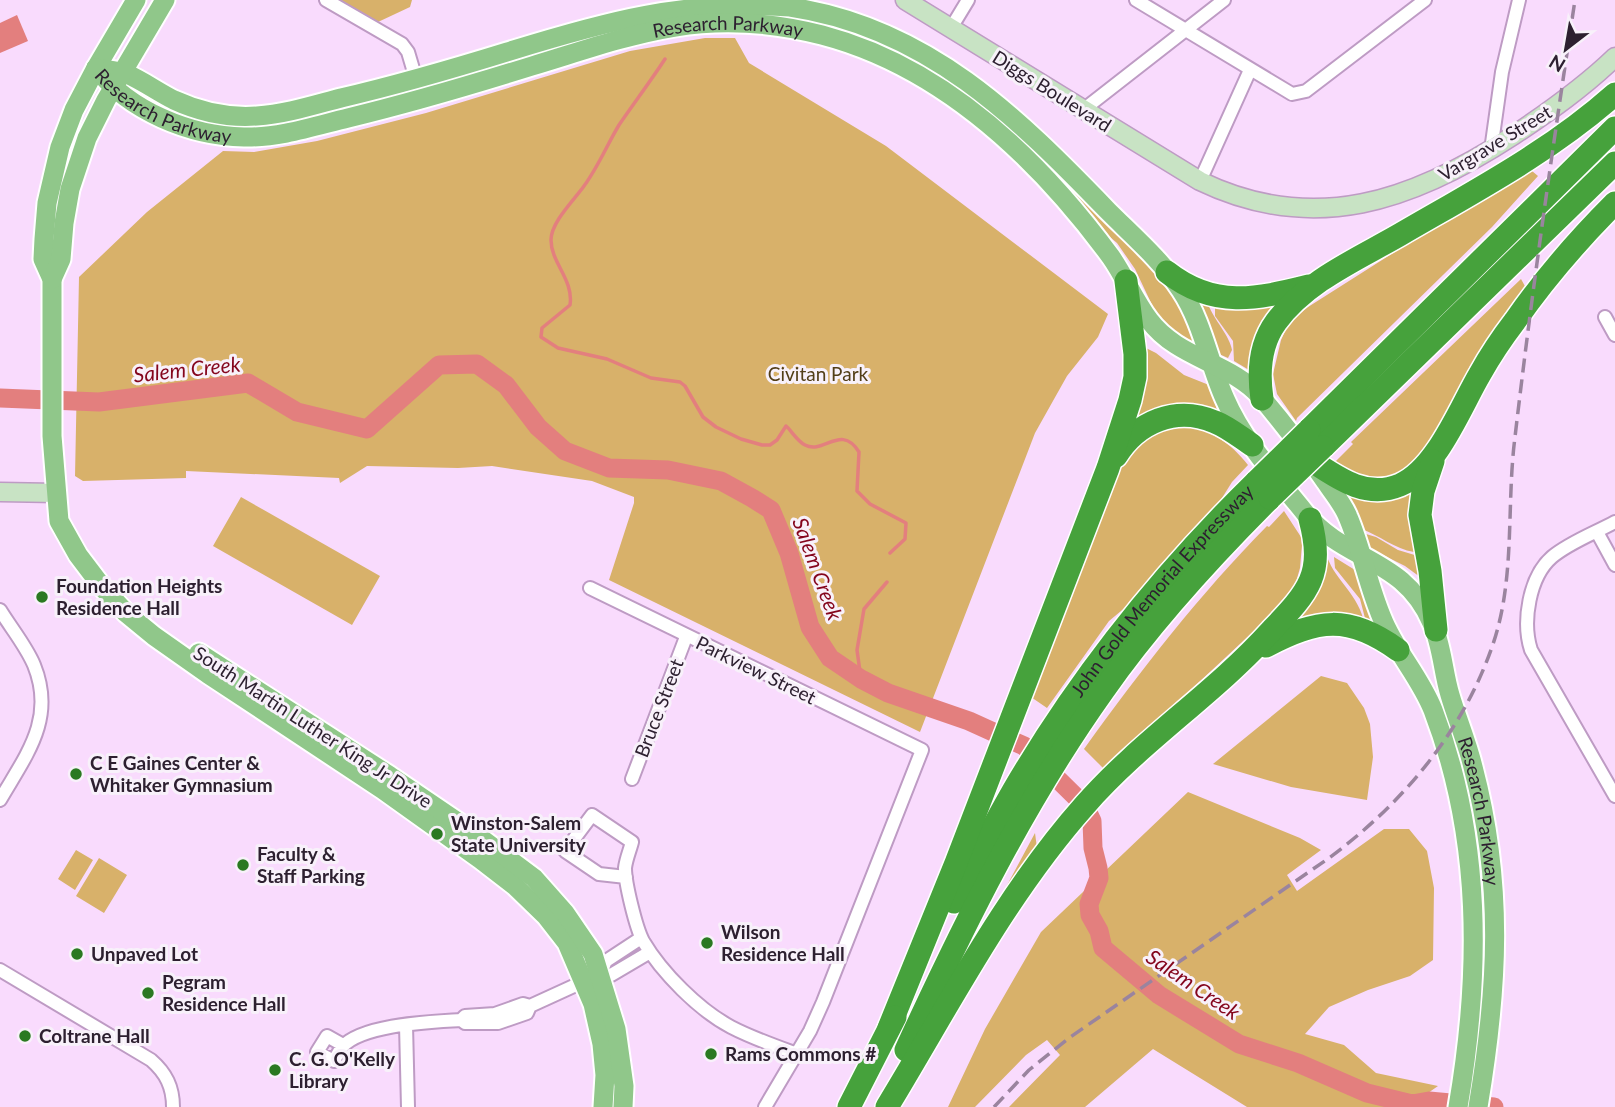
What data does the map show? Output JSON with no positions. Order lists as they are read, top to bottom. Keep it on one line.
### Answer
{"streets":{"highway":["John Gold Memorial Expressway"],"main road":["Research Parkway","South Martin Luther King Jr Drive"],"street":["Diggs Boulevard","Vargrave Street","Parkview Street","Bruce Street"]},"crossings":[["Research Parkway","John Gold Memorial Expressway"],["Research Parkway","South Martin Luther King Jr Drive"],["Diggs Boulevard","Vargrave Street"],["Parkview Street","Bruce Street"]],"water":["Salem Creek"],"parks":["Civitan Park"],"places":["Foundation Heights Residence Hall","C E Gaines Center & Whitaker Gymnasium","Winston-Salem State University","Faculty & Staff Parking","Wilson Residence Hall","Unpaved Lot","Pegram Residence Hall","Coltrane Hall","Rams Commons #","C. G. O'Kelly Library"],"north":"bottom left"}
